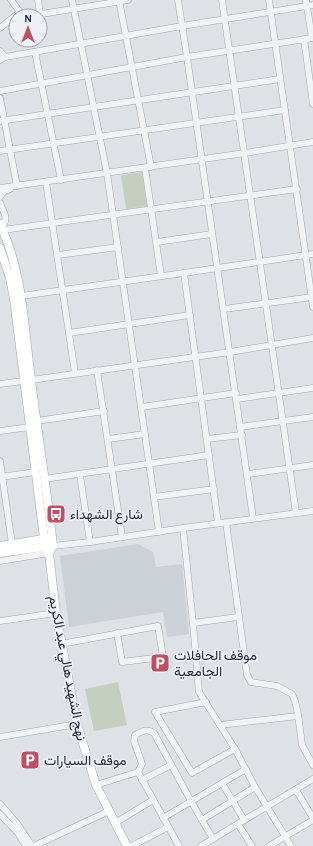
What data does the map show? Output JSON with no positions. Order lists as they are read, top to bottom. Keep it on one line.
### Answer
{"streets":{"main road":["نهج الشهيد هالي عبد الكريم"]},"places":{"bus stop":["شارع الشهداء"],"parking":["موقف الحافلات الجامعية","موقف السيارات"]},"north":"top"}
